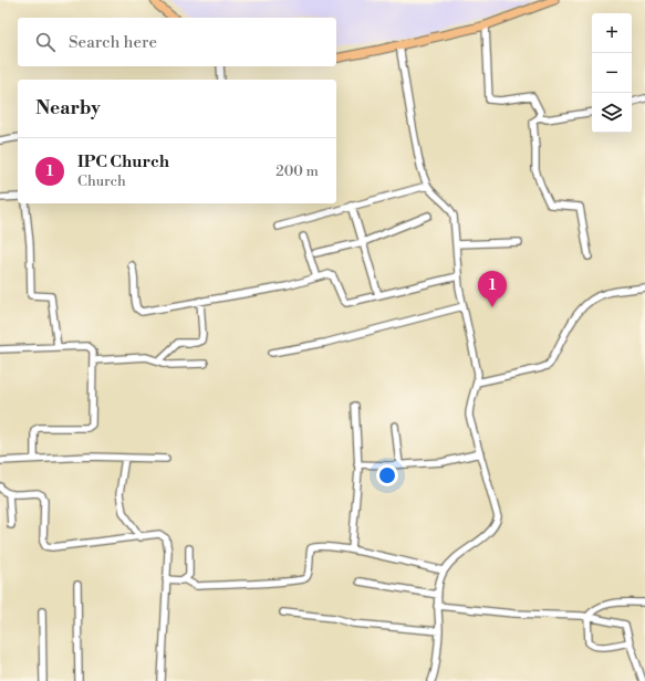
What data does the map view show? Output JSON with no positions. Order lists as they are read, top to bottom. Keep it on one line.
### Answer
{"page":{"map_buttons":["+","−"],"search":"Search here","heading":"Nearby","list":[{"mark":"1","name":"IPC Church","note":"Church","value":"200 m"}],"pins":"1"}}
